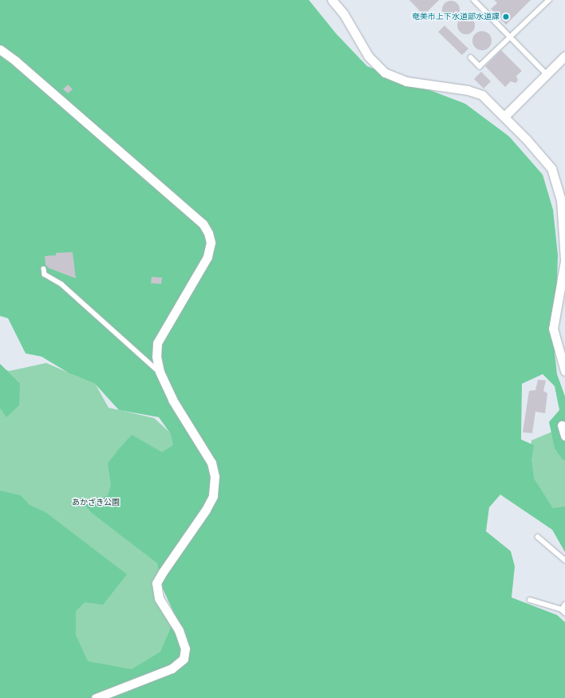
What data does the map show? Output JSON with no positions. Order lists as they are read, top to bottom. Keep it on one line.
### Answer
{"parks":["あかざき公園"],"places":["奄美市上下水道部水道課"]}
